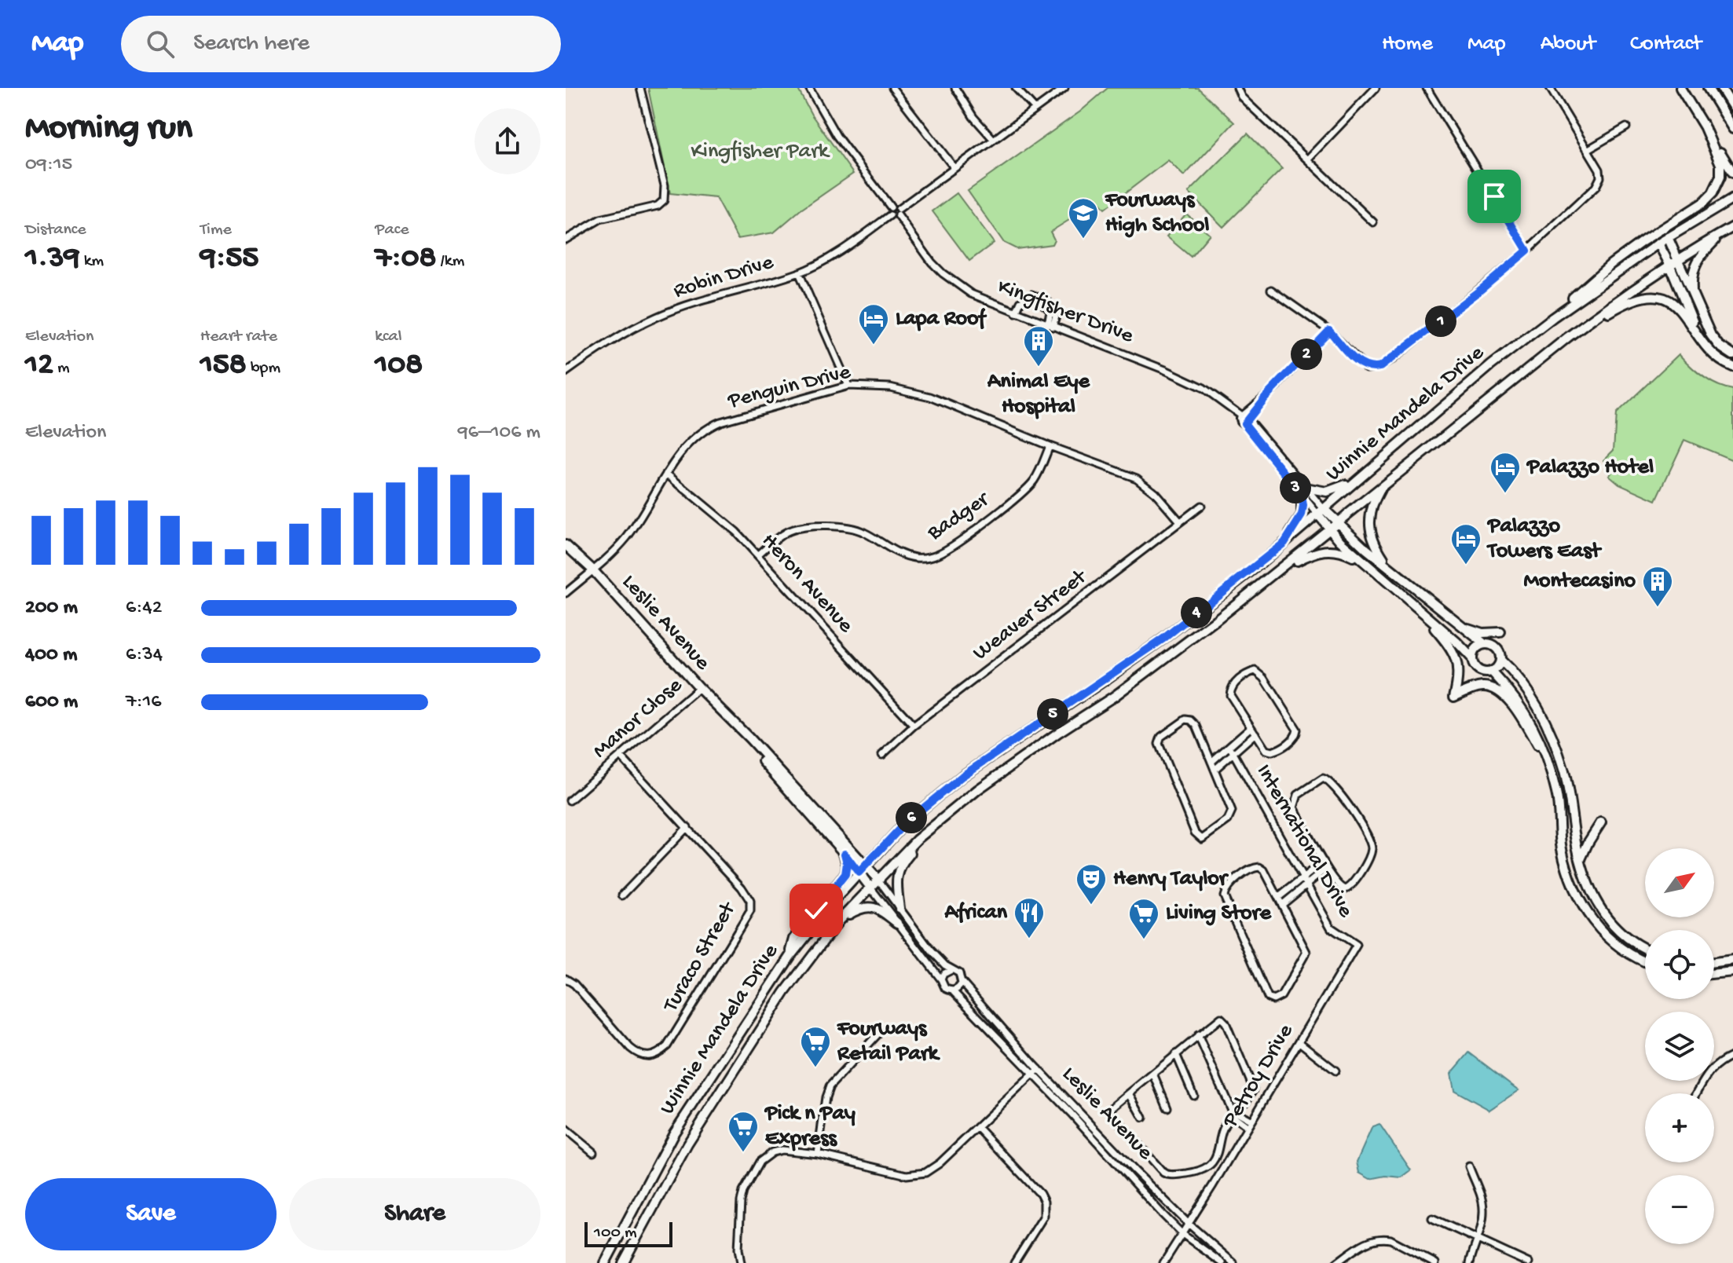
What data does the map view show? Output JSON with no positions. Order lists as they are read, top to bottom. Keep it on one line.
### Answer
{"streets":{"main road":["Winnie Mandela Drive","Leslie Avenue"],"street":["Robin Drive","Kingfisher Drive","Penguin Drive","Badger","Heron Avenue","Weaver Street","Manor Close","International Drive","Turaco Street","Petroy Drive"]},"crossings":[["Kingfisher Drive","Winnie Mandela Drive"],["Penguin Drive","Badger"],["Penguin Drive","Heron Avenue"],["Penguin Drive","Weaver Street"],["Penguin Drive","Leslie Avenue"],["Winnie Mandela Drive","Leslie Avenue"],["Badger","Heron Avenue"],["Heron Avenue","Weaver Street"],["Leslie Avenue","Manor Close"],["Leslie Avenue","Petroy Drive"],["Manor Close","Turaco Street"],["International Drive","Petroy Drive"]],"parks":["Kingfisher Park"],"places":{"school or university":["Fourways High School"],"hotel":["Lapa Roof","Palazzo Hotel","Palazzo Towers East"],"building":["Animal Eye Hospital","Montecasino"],"theatre":["Henry Taylor"],"restaurant":["African"],"supermarket":["Living Store","Fourways Retail Park","Pick n Pay Express"]},"scale_bar":"100 m","north":"top right","page":{"header":"Map","search":"Search here","nav":["Home","Map","About","Contact"],"heading":["Morning run","09:15"],"stats":[["Distance","1.39 km"],["Time","9:55"],["Pace","7:08 /km"],["Elevation","12 m"],["Heart rate","158 bpm"],["kcal","108"]],"pins":["1","2","3","4","5","6"],"chart":["Elevation","96–106 m"],"list":[{"name":"200 m","note":"6:42"},{"name":"400 m","note":"6:34"},{"name":"600 m","note":"7:16"}],"map_buttons":["+","−"],"buttons":["Save","Share"],"scale":"100 m"}}
